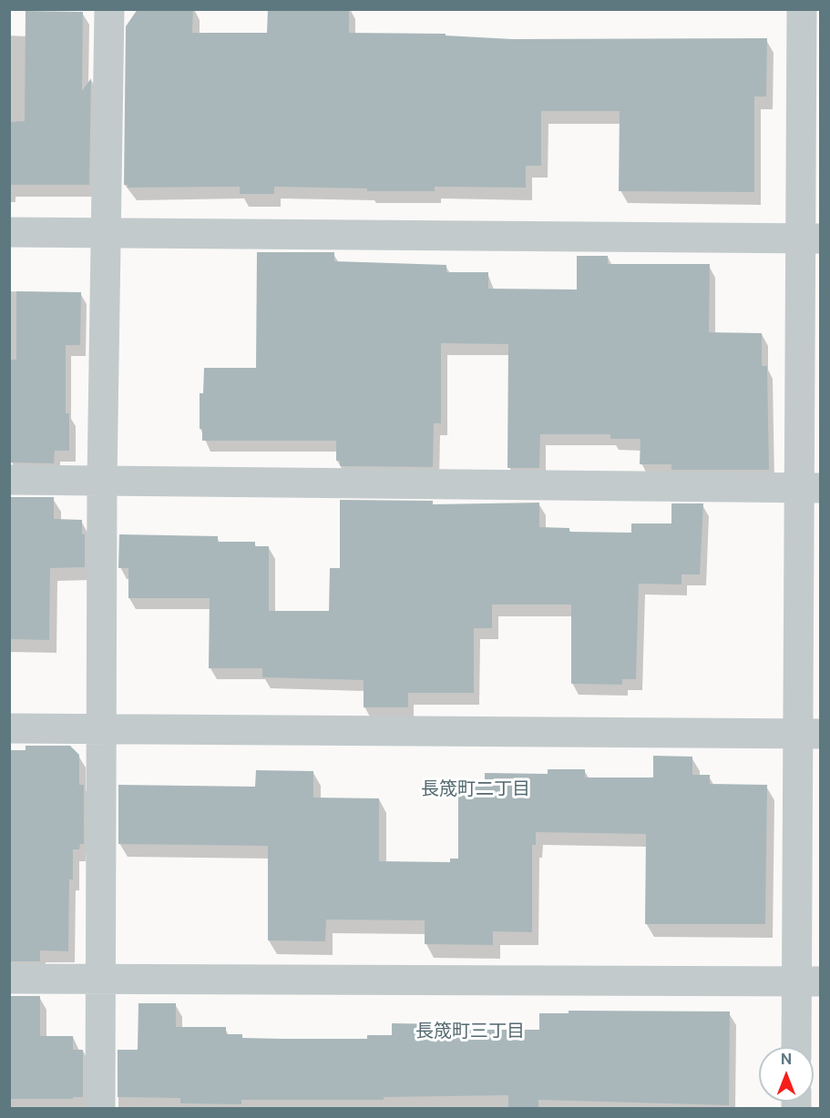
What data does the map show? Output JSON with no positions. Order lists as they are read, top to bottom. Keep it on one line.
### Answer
{"districts":["長筬町二丁目","長筬町三丁目"],"north":"top"}
